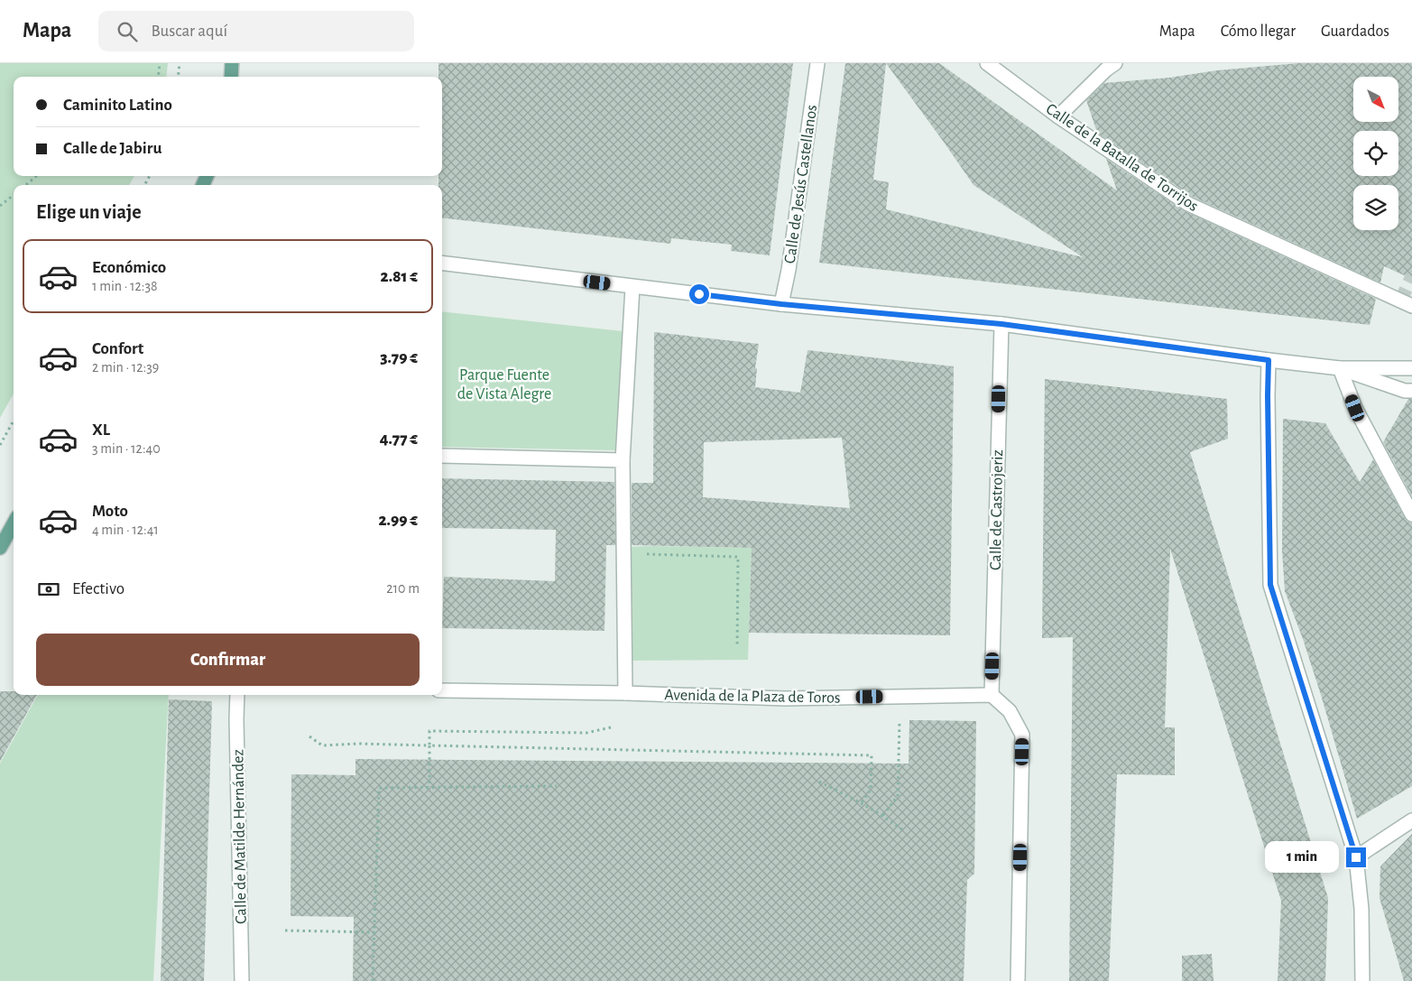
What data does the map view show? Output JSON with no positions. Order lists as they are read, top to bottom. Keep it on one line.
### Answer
{"streets":{"street":["Calle de la Batalla de Torrijos","Calle de Jesús Castellanos","Calle de Castrojeriz","Avenida de la Plaza de Toros","Calle de Matilde Hernández"]},"crossings":[["Calle de Castrojeriz","Avenida de la Plaza de Toros"]],"parks":["Parque Fuente de Vista Alegre"],"north":"bottom right","page":{"header":"Mapa","search":"Buscar aquí","nav":["Mapa","Cómo llegar","Guardados"],"banner":["Caminito Latino","Calle de Jabiru"],"heading":"Elige un viaje","list":[{"name":"Económico","note":"1 min · 12:38","value":"2.81 €"},{"name":"Confort","note":"2 min · 12:39","value":"3.79 €"},{"name":"XL","note":"3 min · 12:40","value":"4.77 €"},{"name":"Moto","note":"4 min · 12:41","value":"2.99 €"}],"pay":["Efectivo","210 m"],"buttons":"Confirmar","bubble":"1 min"}}
